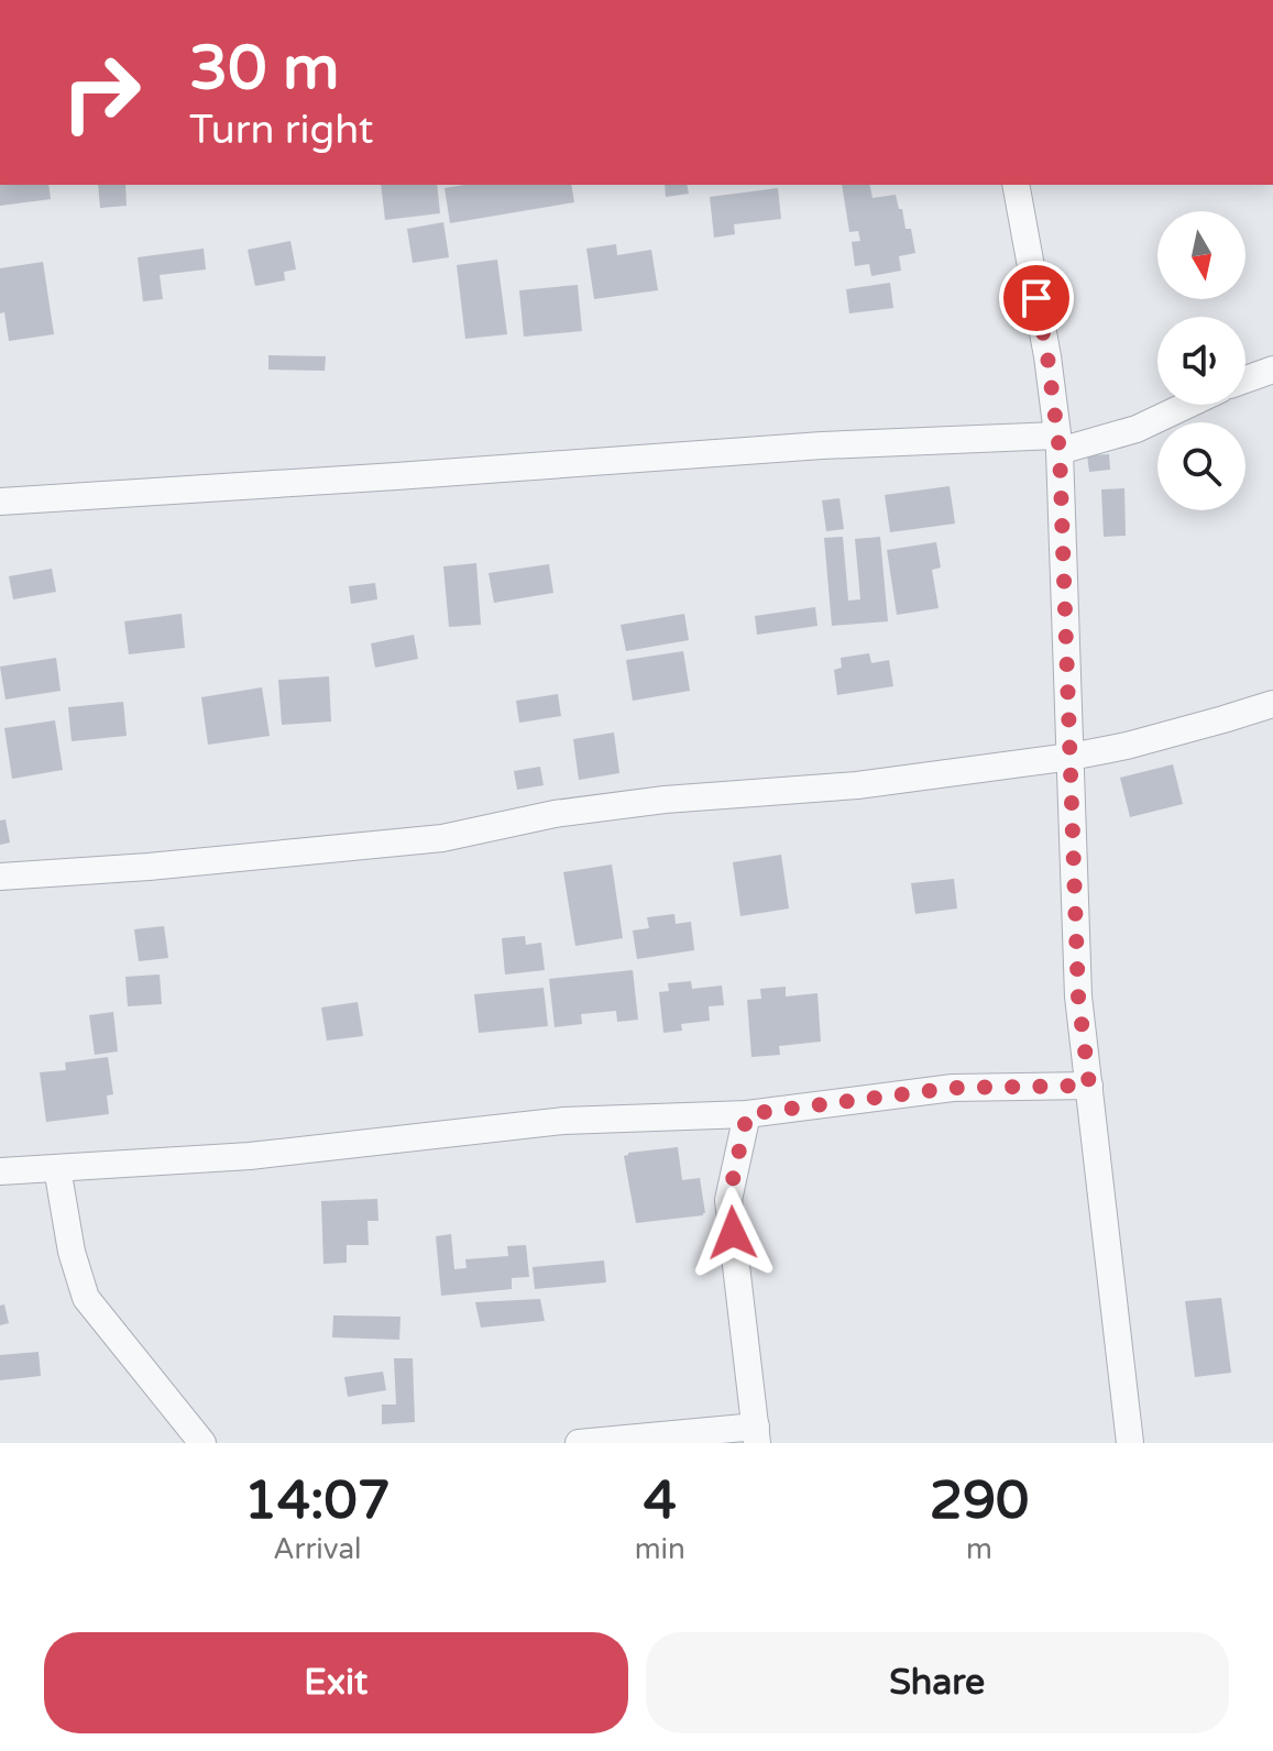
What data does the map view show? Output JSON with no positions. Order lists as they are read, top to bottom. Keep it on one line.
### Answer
{"north":"bottom","page":{"turn":["30 m","Turn right"],"eta":["14:07","Arrival","4","min","290","m"],"buttons":["Exit","Share"]}}
